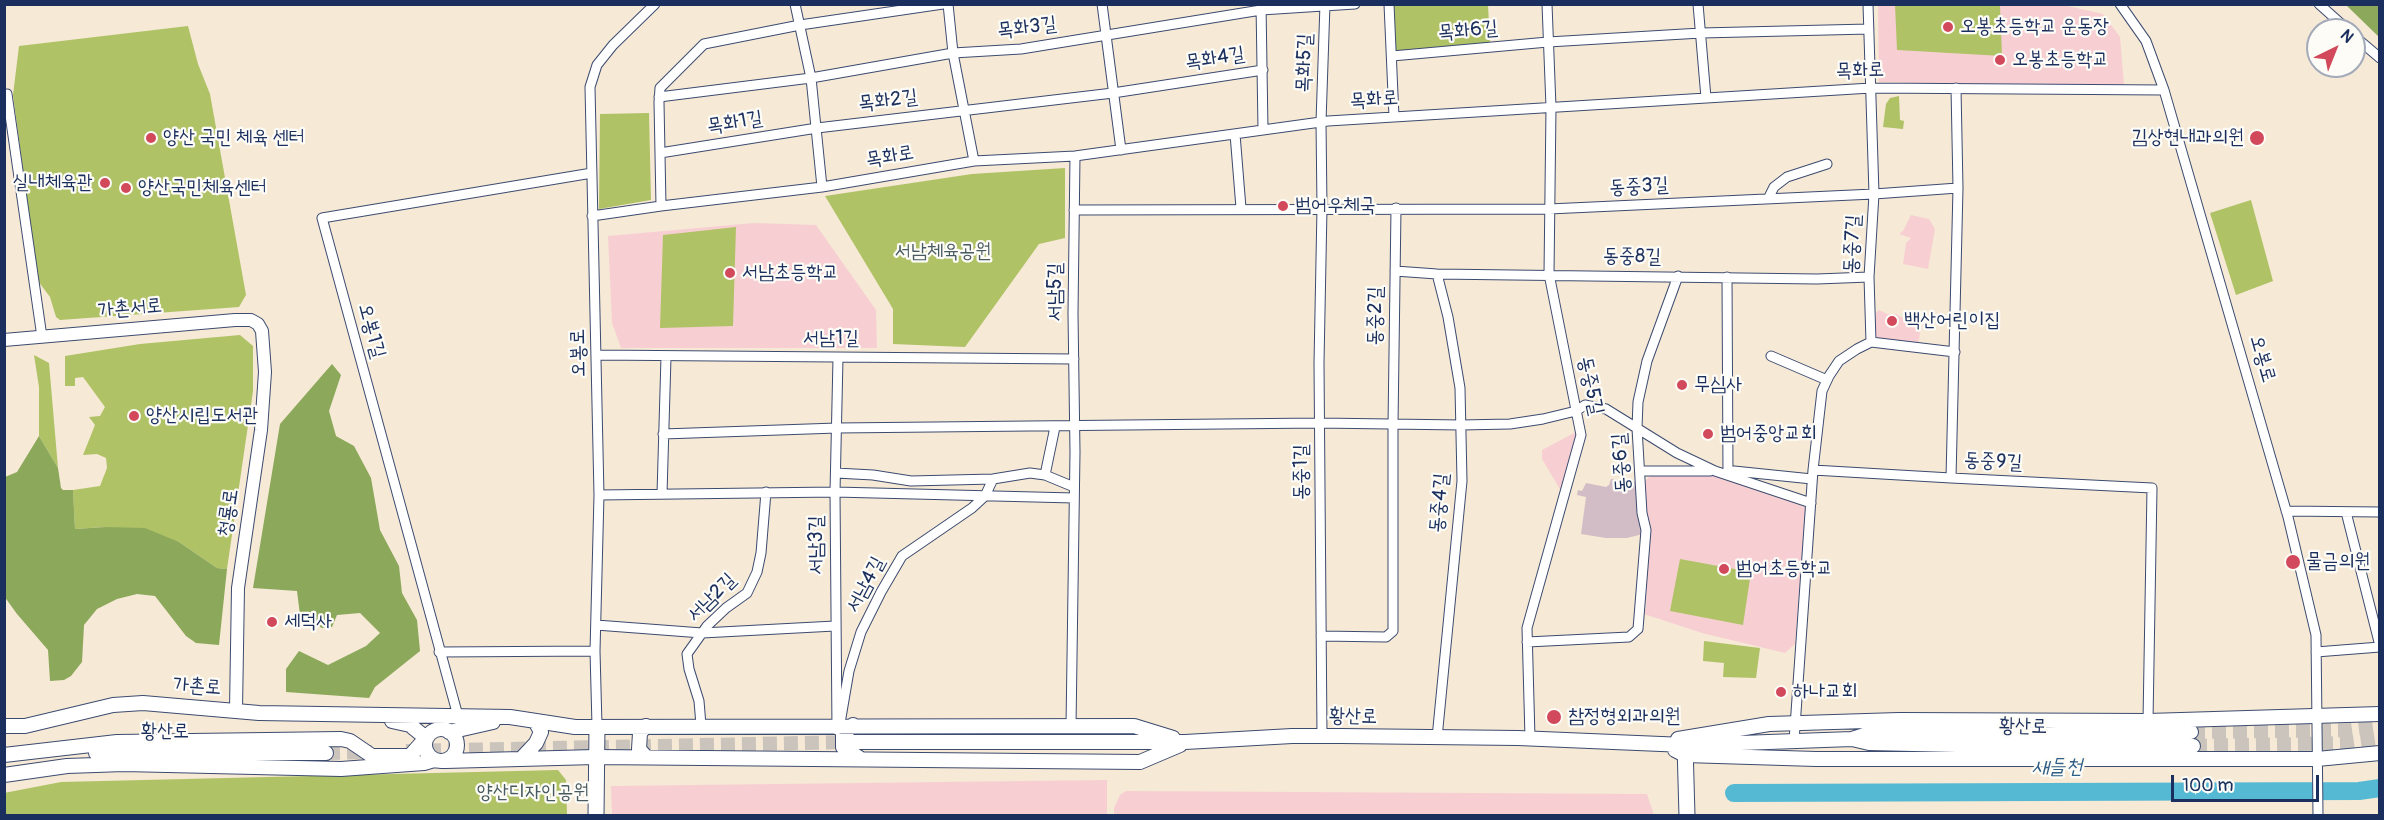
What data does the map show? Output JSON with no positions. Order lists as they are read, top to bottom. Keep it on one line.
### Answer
{"streets":{"main road":["가촌로","황산로"],"street":["목화3길","목화6길","목화4길","목화5길","목화로","목화2길","목화1길","동중3길","동중7길","동중8길","서남5길","가촌서로","동중2길","오봉1길","서남1길","오봉로","동중5길","동중9길","동중6길","동중1길","동중4길","청룡로","서남3길","서남4길","서남2길"]},"crossings":[["목화3길","목화4길"],["목화3길","목화2길"],["목화6길","동중7길"],["목화6길","동중5길"],["목화4길","목화5길"],["목화4길","목화로"],["목화5길","목화로"],["목화5길","동중1길"],["목화로","동중7길"],["목화로","서남5길"],["목화로","오봉로"],["목화로","동중5길"],["목화로","동중9길"],["목화로","동중1길"],["목화2길","목화1길"],["동중3길","동중7길"],["동중3길","동중2길"],["동중3길","동중5길"],["동중3길","동중9길"],["동중3길","동중1길"],["동중7길","동중8길"],["동중8길","동중2길"],["동중8길","동중5길"],["동중8길","동중6길"],["동중8길","동중4길"],["서남5길","서남1길"],["가촌서로","청룡로"],["동중2길","동중1길"],["오봉1길","오봉로"],["오봉1길","가촌로"],["서남1길","오봉로"],["서남1길","서남3길"],["동중5길","동중6길"],["동중5길","황산로"],["동중1길","황산로"],["동중4길","황산로"],["청룡로","가촌로"],["서남3길","서남4길"]],"water":["새들천"],"parks":["서남체육공원","양산디자인공원"],"places":["오봉초등학교 운동장","오봉초등학교","양산 국민 체육 센터","김상현내과의원","실내체육관","양산국민체육센터","범어우체국","서남초등학교","백산어린이집","무심사","양산시립도서관","범어중앙교회","물금의원","범어초등학교","세덕사","하나교회","참정형외과의원"],"scale_bar":"100 m","north":"top right"}
